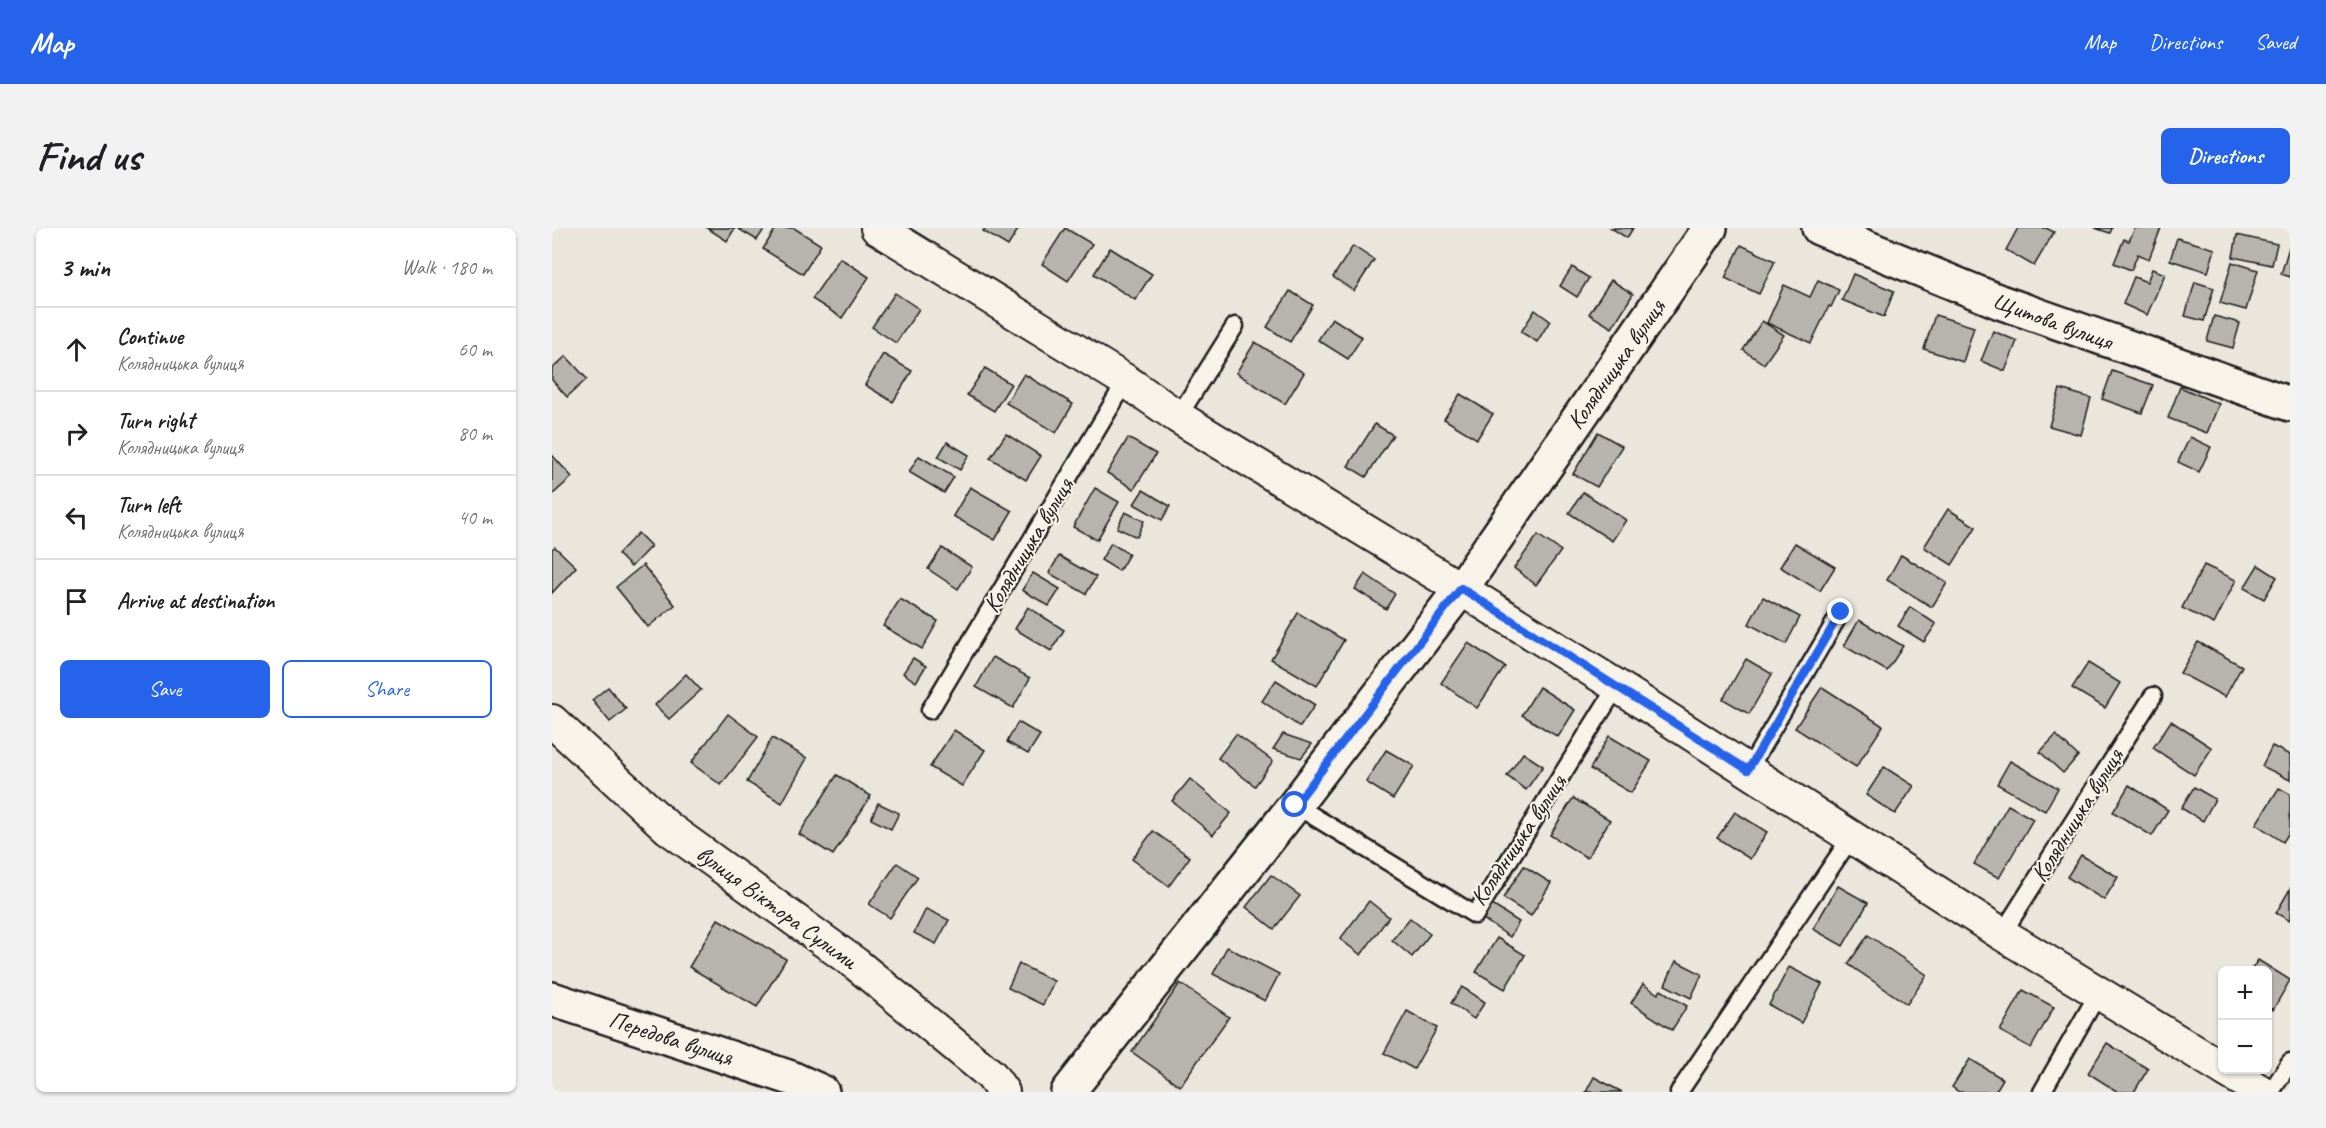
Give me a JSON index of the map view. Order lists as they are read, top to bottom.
{
  "streets": {
    "street": [
      "Щитова вулиця",
      "Колядницька вулиця",
      "вулиця Віктора Сулими",
      "Передова вулиця"
    ]
  },
  "page": {
    "header": "Map",
    "nav": ["Map", "Directions", "Saved"],
    "buttons": [
      "Directions",
      ["Save", "Share"]
    ],
    "title": "Find us",
    "heading": ["3 min", "Walk · 180 m"],
    "list": [
      ["Continue", "Колядницька вулиця", "60 m"],
      ["Turn right", "Колядницька вулиця", "80 m"],
      ["Turn left", "Колядницька вулиця", "40 m"],
      "Arrive at destination"
    ],
    "map_buttons": ["+", "−"]
  }
}
